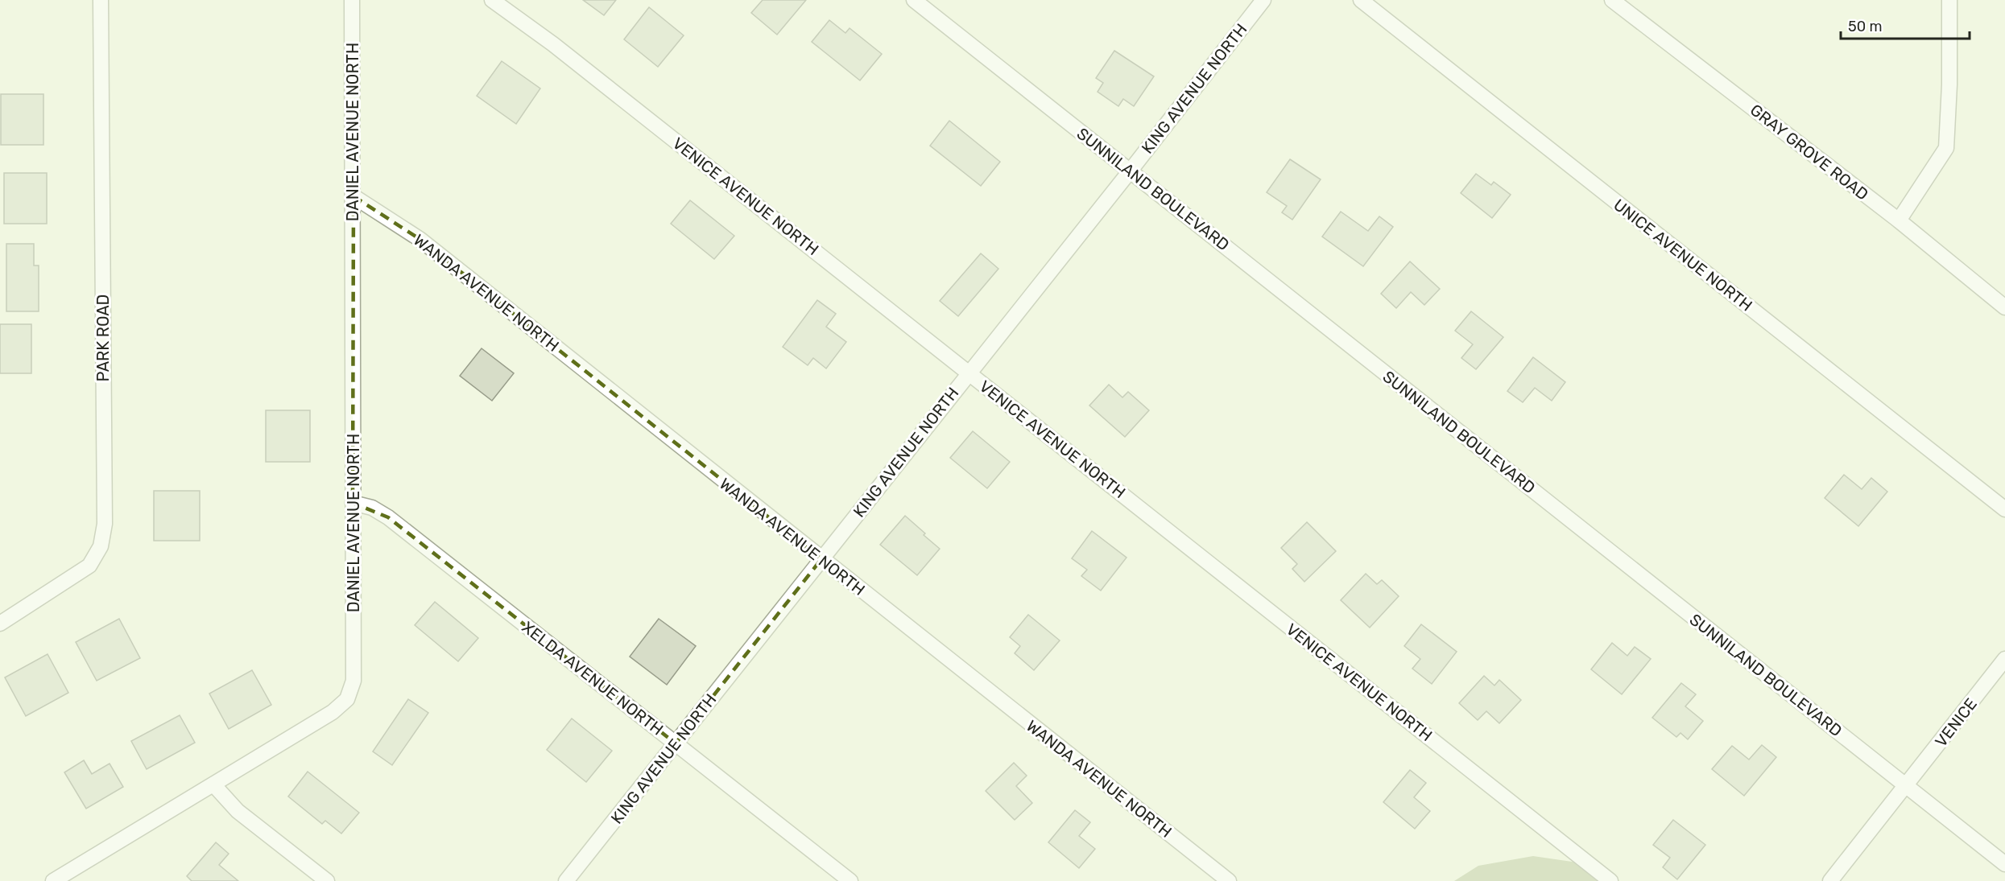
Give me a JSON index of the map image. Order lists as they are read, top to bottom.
{
  "streets": {
    "street": [
      "KING AVENUE NORTH",
      "DANIEL AVENUE NORTH",
      "GRAY GROVE ROAD",
      "SUNNILAND BOULEVARD",
      "VENICE AVENUE NORTH",
      "UNICE AVENUE NORTH",
      "WANDA AVENUE NORTH",
      "PARK ROAD",
      "XELDA AVENUE NORTH",
      "VENICE"
    ]
  },
  "crossings": [
    ["KING AVENUE NORTH", "SUNNILAND BOULEVARD"],
    ["KING AVENUE NORTH", "VENICE AVENUE NORTH"],
    ["KING AVENUE NORTH", "WANDA AVENUE NORTH"],
    ["KING AVENUE NORTH", "XELDA AVENUE NORTH"],
    ["DANIEL AVENUE NORTH", "WANDA AVENUE NORTH"],
    ["DANIEL AVENUE NORTH", "XELDA AVENUE NORTH"],
    ["SUNNILAND BOULEVARD", "VENICE"]
  ],
  "scale_bar": "50 m"
}
